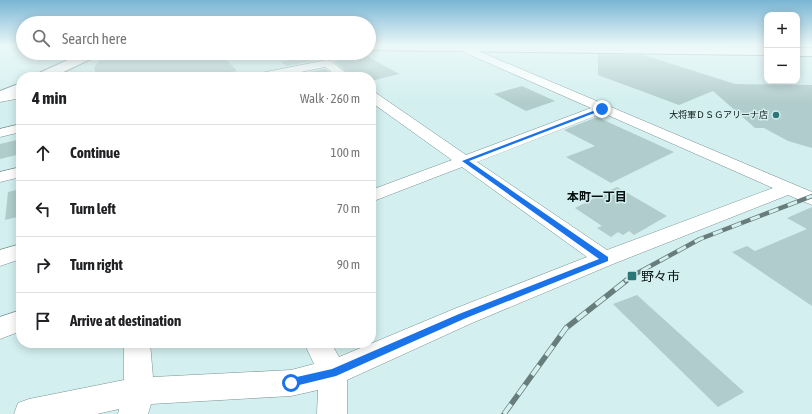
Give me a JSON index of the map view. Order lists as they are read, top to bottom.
{
  "districts": ["本町一丁目"],
  "places": {
    "other": ["大将軍ＤＳＧアリーナ店"],
    "transit": ["野々市"]
  },
  "page": {
    "map_buttons": ["+", "−"],
    "search": "Search here",
    "heading": ["4 min", "Walk · 260 m"],
    "list": [
      ["Continue", "100 m"],
      ["Turn left", "70 m"],
      ["Turn right", "90 m"],
      "Arrive at destination"
    ]
  }
}
